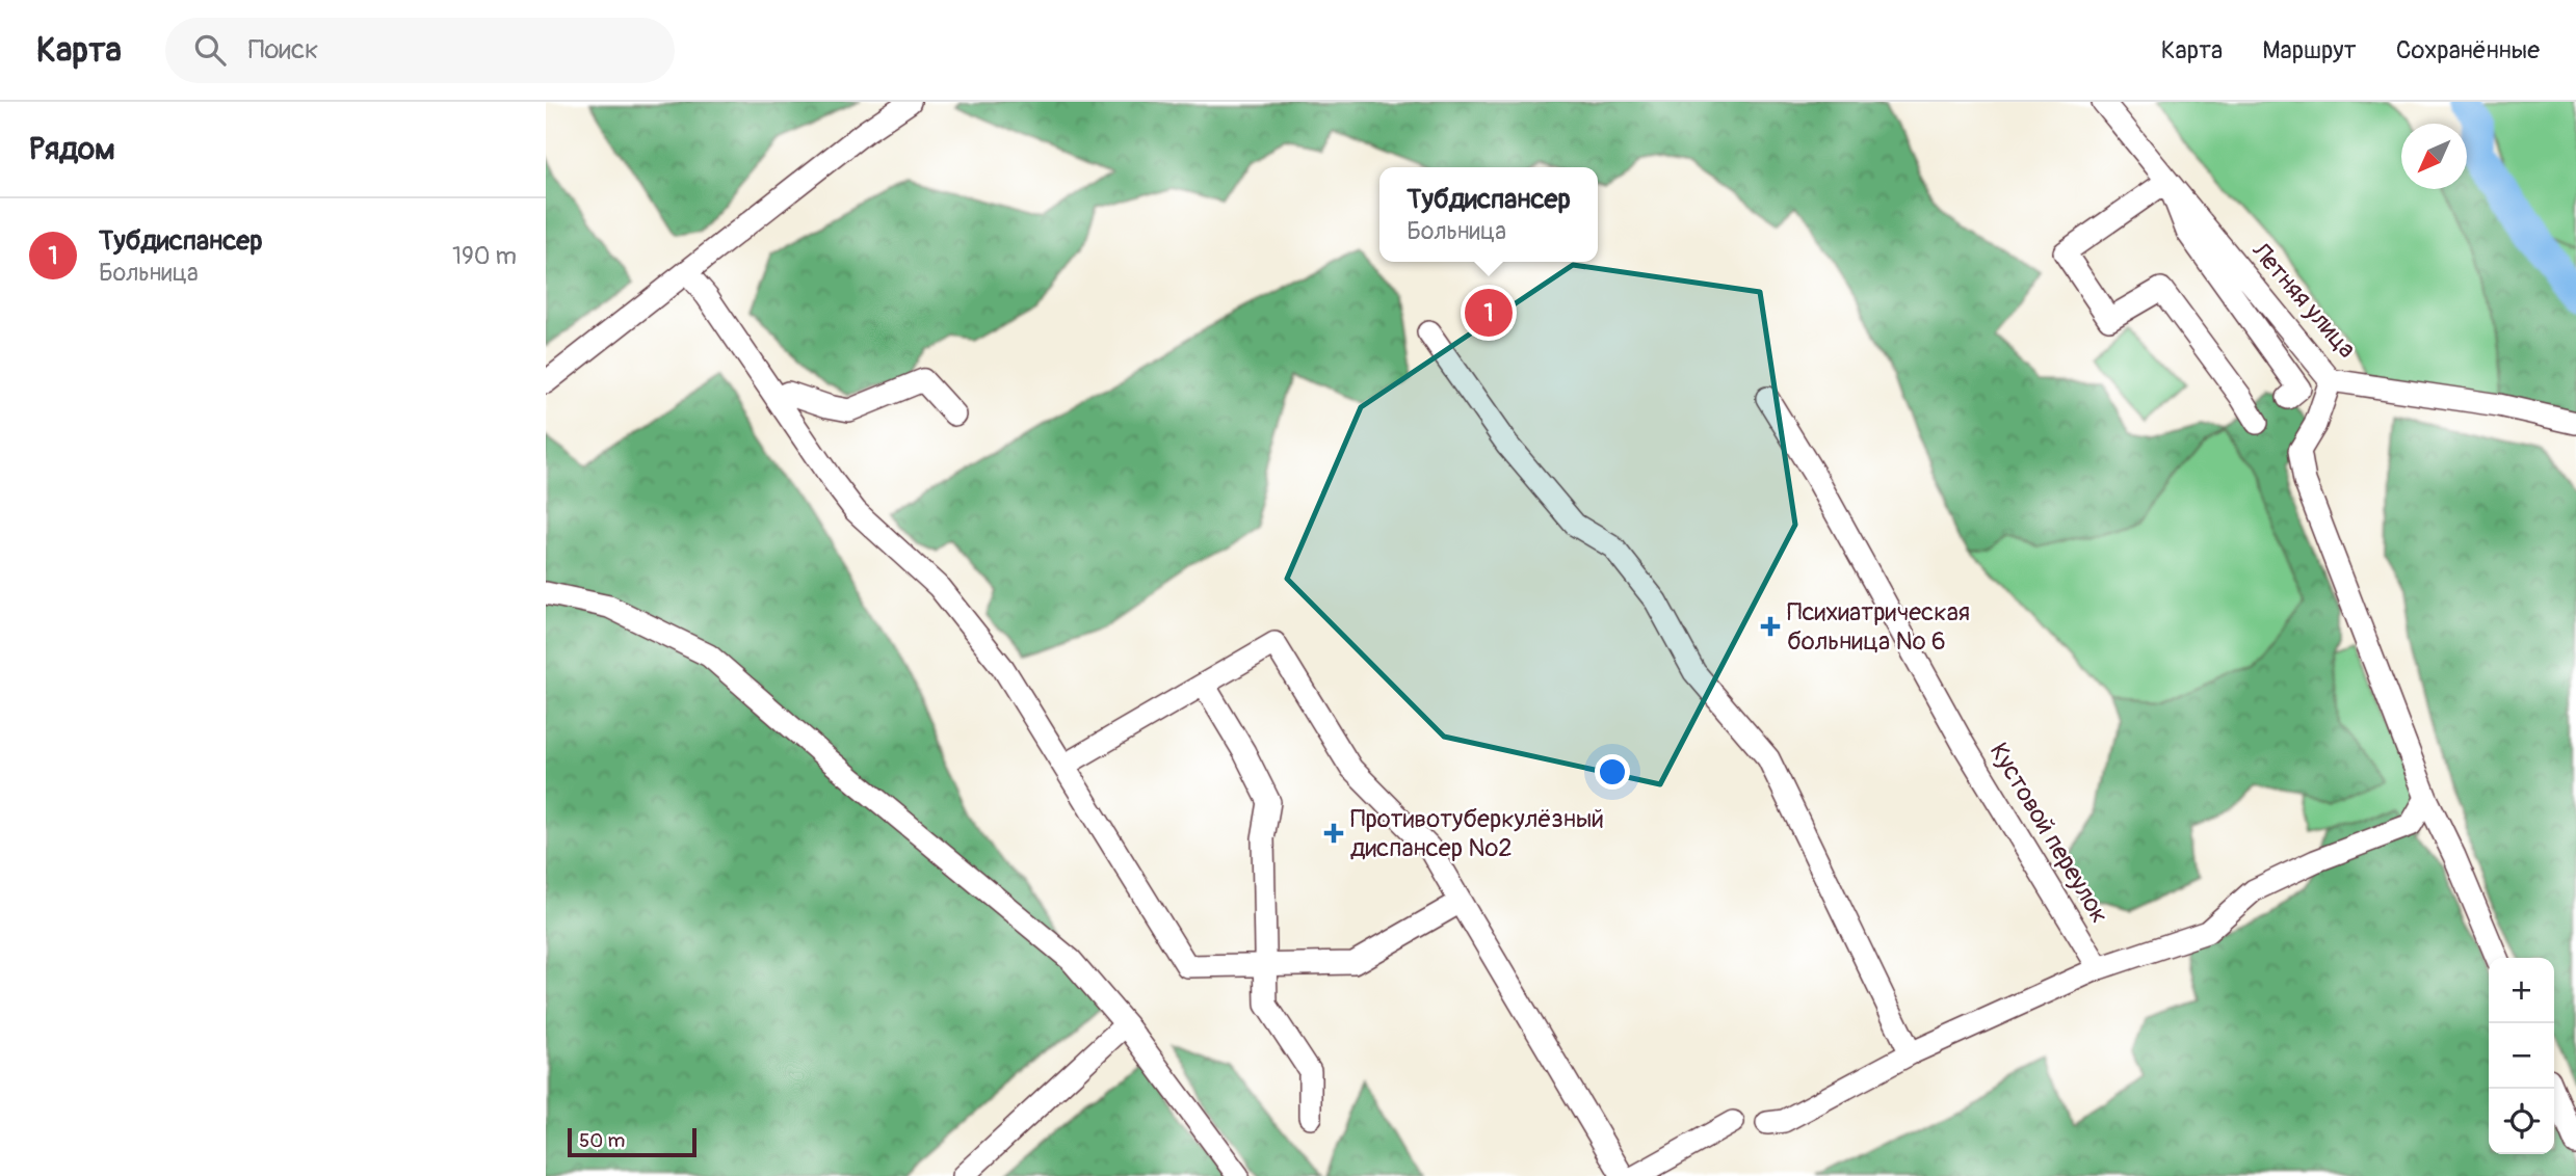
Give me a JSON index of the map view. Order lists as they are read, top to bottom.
{
  "streets": {
    "street": ["Летняя улица", "Кустовой переулок"]
  },
  "places": {
    "health": ["Психиатрическая больница № 6", "Противотуберкулёзный диспансер №2"]
  },
  "scale_bar": "50 m",
  "north": "bottom left",
  "page": {
    "header": "Карта",
    "search": "Поиск",
    "nav": ["Карта", "Маршрут", "Сохранённые"],
    "heading": "Рядом",
    "popup": ["Тубдиспансер", "Больница"],
    "list": [
      {
        "mark": "1",
        "name": "Тубдиспансер",
        "note": "Больница",
        "value": "190 m"
      }
    ],
    "pins": "1",
    "map_buttons": ["+", "−"],
    "scale": "50 m"
  }
}
